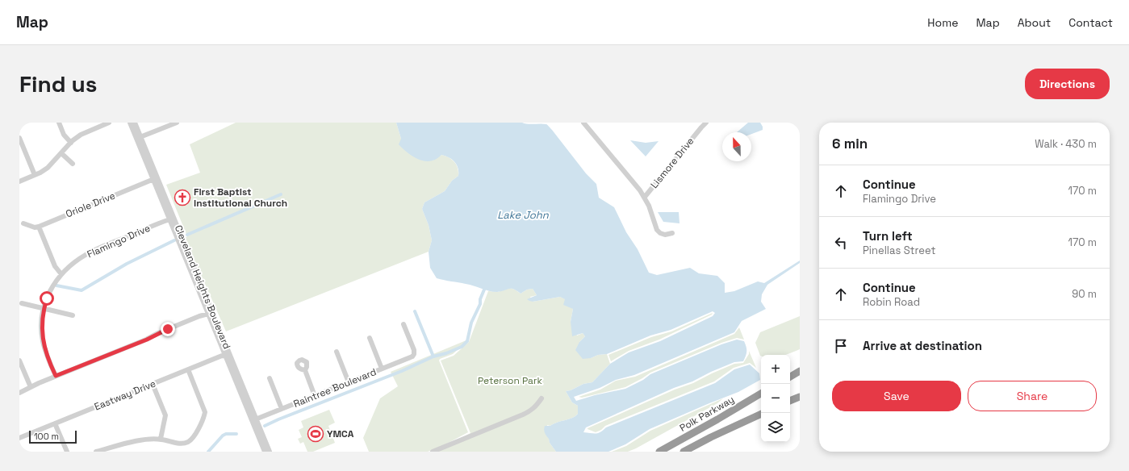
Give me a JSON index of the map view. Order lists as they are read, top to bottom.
{
  "streets": {
    "highway": ["Polk Parkway"],
    "street": [
      "Lismore Drive",
      "Oriole Drive",
      "Flamingo Drive",
      "Cleveland Heights Boulevard",
      "Raintree Boulevard",
      "Eastway Drive"
    ]
  },
  "crossings": [
    ["Oriole Drive", "Cleveland Heights Boulevard"],
    ["Flamingo Drive", "Cleveland Heights Boulevard"],
    ["Cleveland Heights Boulevard", "Raintree Boulevard"],
    ["Cleveland Heights Boulevard", "Eastway Drive"]
  ],
  "water": ["Lake John"],
  "parks": ["Peterson Park"],
  "places": {
    "church": ["First Baptist Institutional Church"],
    "sports": ["YMCA"]
  },
  "scale_bar": "100 m",
  "north": "top",
  "page": {
    "header": "Map",
    "nav": [
      "Home",
      "Map",
      "About",
      "Contact"
    ],
    "buttons": [
      "Directions",
      ["Save", "Share"]
    ],
    "title": "Find us",
    "heading": ["6 min", "Walk · 430 m"],
    "list": [
      ["Continue", "Flamingo Drive", "170 m"],
      ["Turn left", "Pinellas Street", "170 m"],
      ["Continue", "Robin Road", "90 m"],
      "Arrive at destination"
    ],
    "map_buttons": ["+", "−"],
    "scale": "100 m"
  }
}
